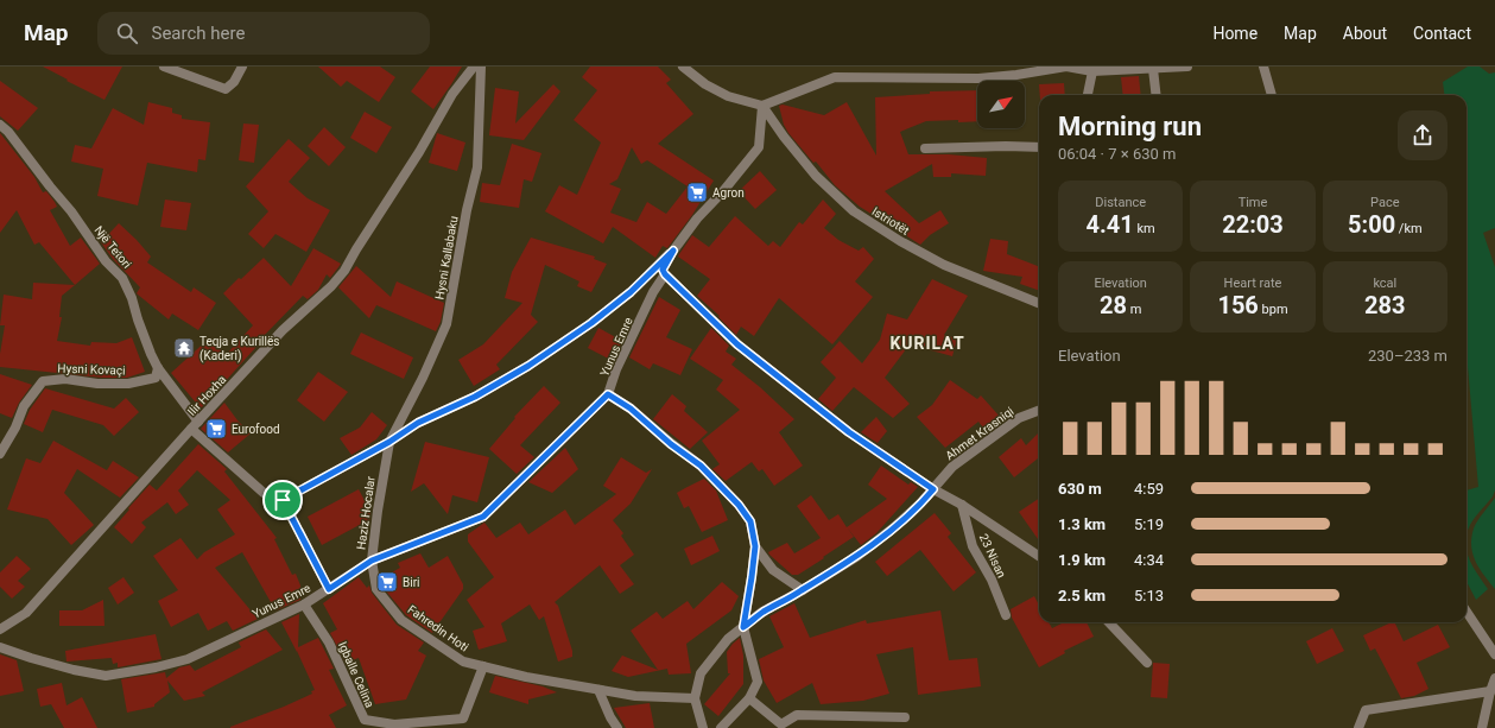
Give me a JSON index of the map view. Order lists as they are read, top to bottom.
{
  "streets": {
    "street": [
      "Istriotët",
      "Një Tetori",
      "Hysni Kallabaku",
      "Yunus Emre",
      "Hysni Kovaçi",
      "Ilir Hoxha",
      "Ahmet Krasniqi",
      "Haziz Hocalar",
      "23 Nisan",
      "Fahredin Hoti",
      "Igballe Celina"
    ]
  },
  "crossings": [
    ["Istriotët", "Yunus Emre"],
    ["Një Tetori", "Hysni Kovaçi"],
    ["Një Tetori", "Ilir Hoxha"],
    ["Një Tetori", "Haziz Hocalar"],
    ["Hysni Kallabaku", "Haziz Hocalar"],
    ["Yunus Emre", "Haziz Hocalar"],
    ["Yunus Emre", "23 Nisan"],
    ["Yunus Emre", "Fahredin Hoti"],
    ["Yunus Emre", "Igballe Celina"],
    ["Ahmet Krasniqi", "23 Nisan"],
    ["Ahmet Krasniqi", "Fahredin Hoti"],
    ["Haziz Hocalar", "Fahredin Hoti"],
    ["Fahredin Hoti", "Igballe Celina"]
  ],
  "districts": ["KURILAT"],
  "places": {
    "supermarket": ["Agron", "Eurofood", "Biri"],
    "temple": ["Teqja e Kurillës (Kaderi)"]
  },
  "north": "top right",
  "page": {
    "header": "Map",
    "search": "Search here",
    "nav": [
      "Home",
      "Map",
      "About",
      "Contact"
    ],
    "heading": ["Morning run", "06:04 · 7 × 630 m"],
    "stats": [
      ["Distance", "4.41 km"],
      ["Time", "22:03"],
      ["Pace", "5:00 /km"],
      ["Elevation", "28 m"],
      ["Heart rate", "156 bpm"],
      ["kcal", "283"]
    ],
    "chart": ["Elevation", "230–233 m"],
    "list": [
      {
        "name": "630 m",
        "note": "4:59"
      },
      {
        "name": "1.3 km",
        "note": "5:19"
      },
      {
        "name": "1.9 km",
        "note": "4:34"
      },
      {
        "name": "2.5 km",
        "note": "5:13"
      }
    ]
  }
}
